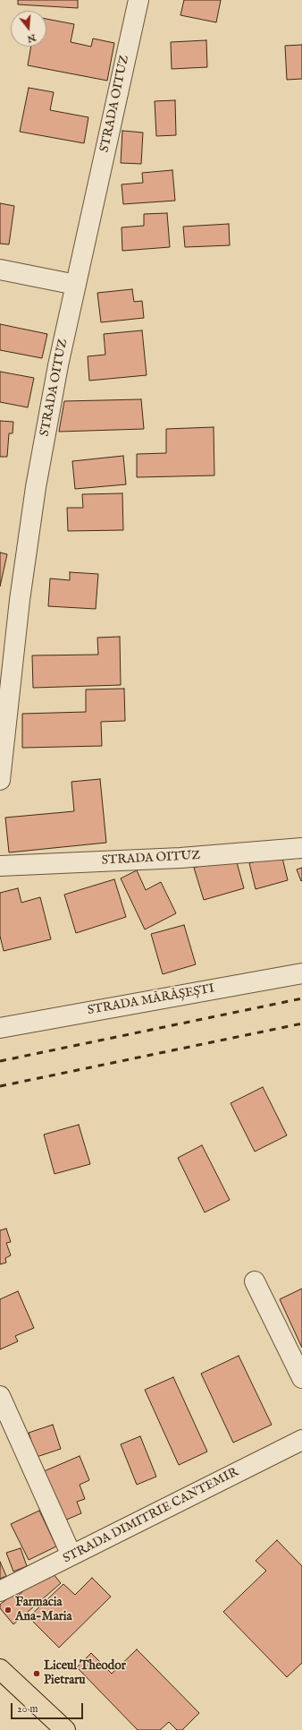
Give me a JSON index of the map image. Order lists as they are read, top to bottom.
{
  "streets": {
    "street": ["STRADA OITUZ", "STRADA MĂRĂȘEȘTI", "STRADA DIMITRIE CANTEMIR"]
  },
  "places": ["Farmacia Ana-Maria", "Liceul Theodor Pietraru"],
  "scale_bar": "20 m",
  "north": "bottom"
}
